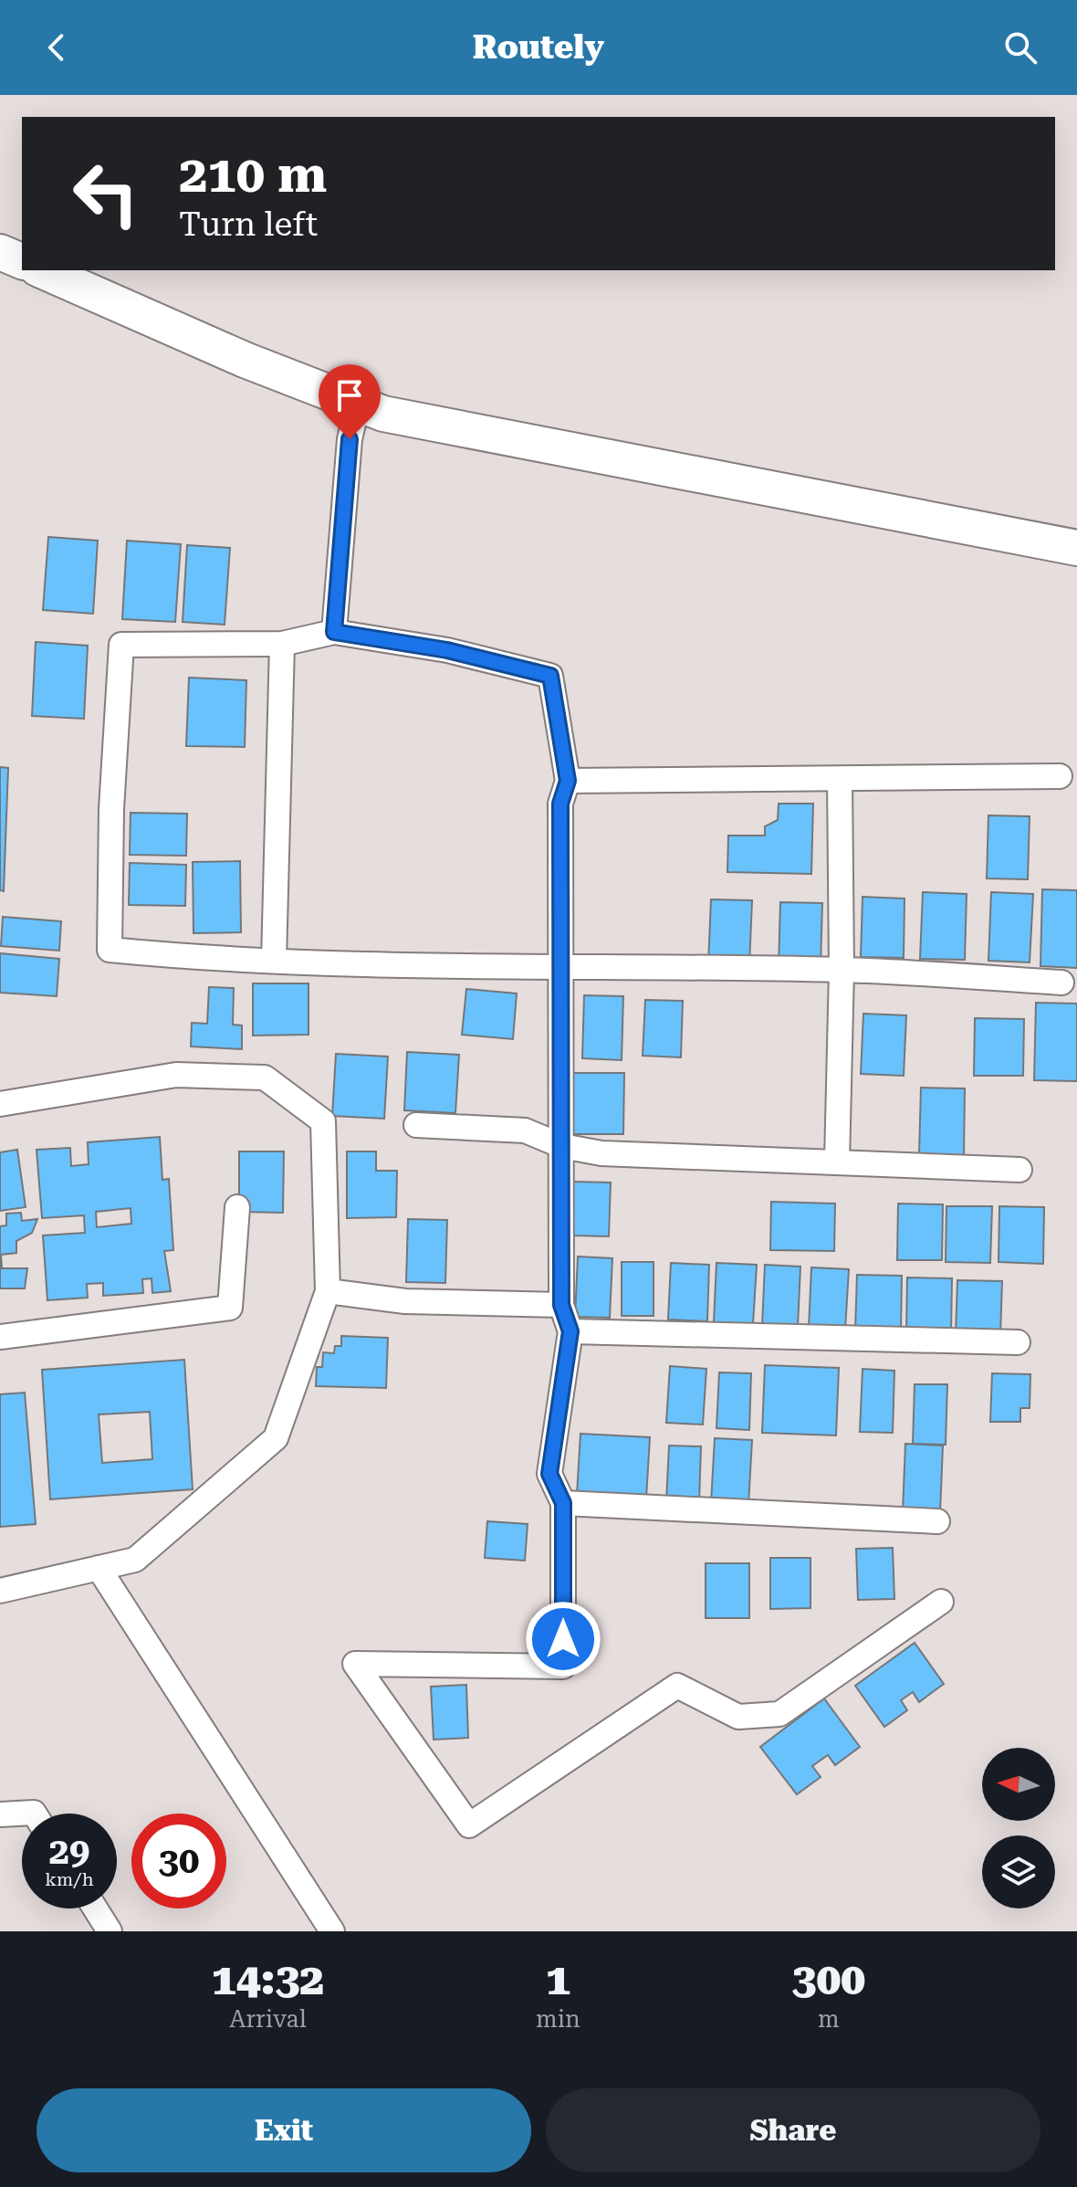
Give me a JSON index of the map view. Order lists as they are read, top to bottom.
{
  "north": "left",
  "page": {
    "header": "Routely",
    "turn": ["210 m", "Turn left"],
    "speed": "29 km/h",
    "limit": "30",
    "eta": [
      "14:32",
      "Arrival",
      "1",
      "min",
      "300",
      "m"
    ],
    "buttons": ["Exit", "Share"]
  }
}
